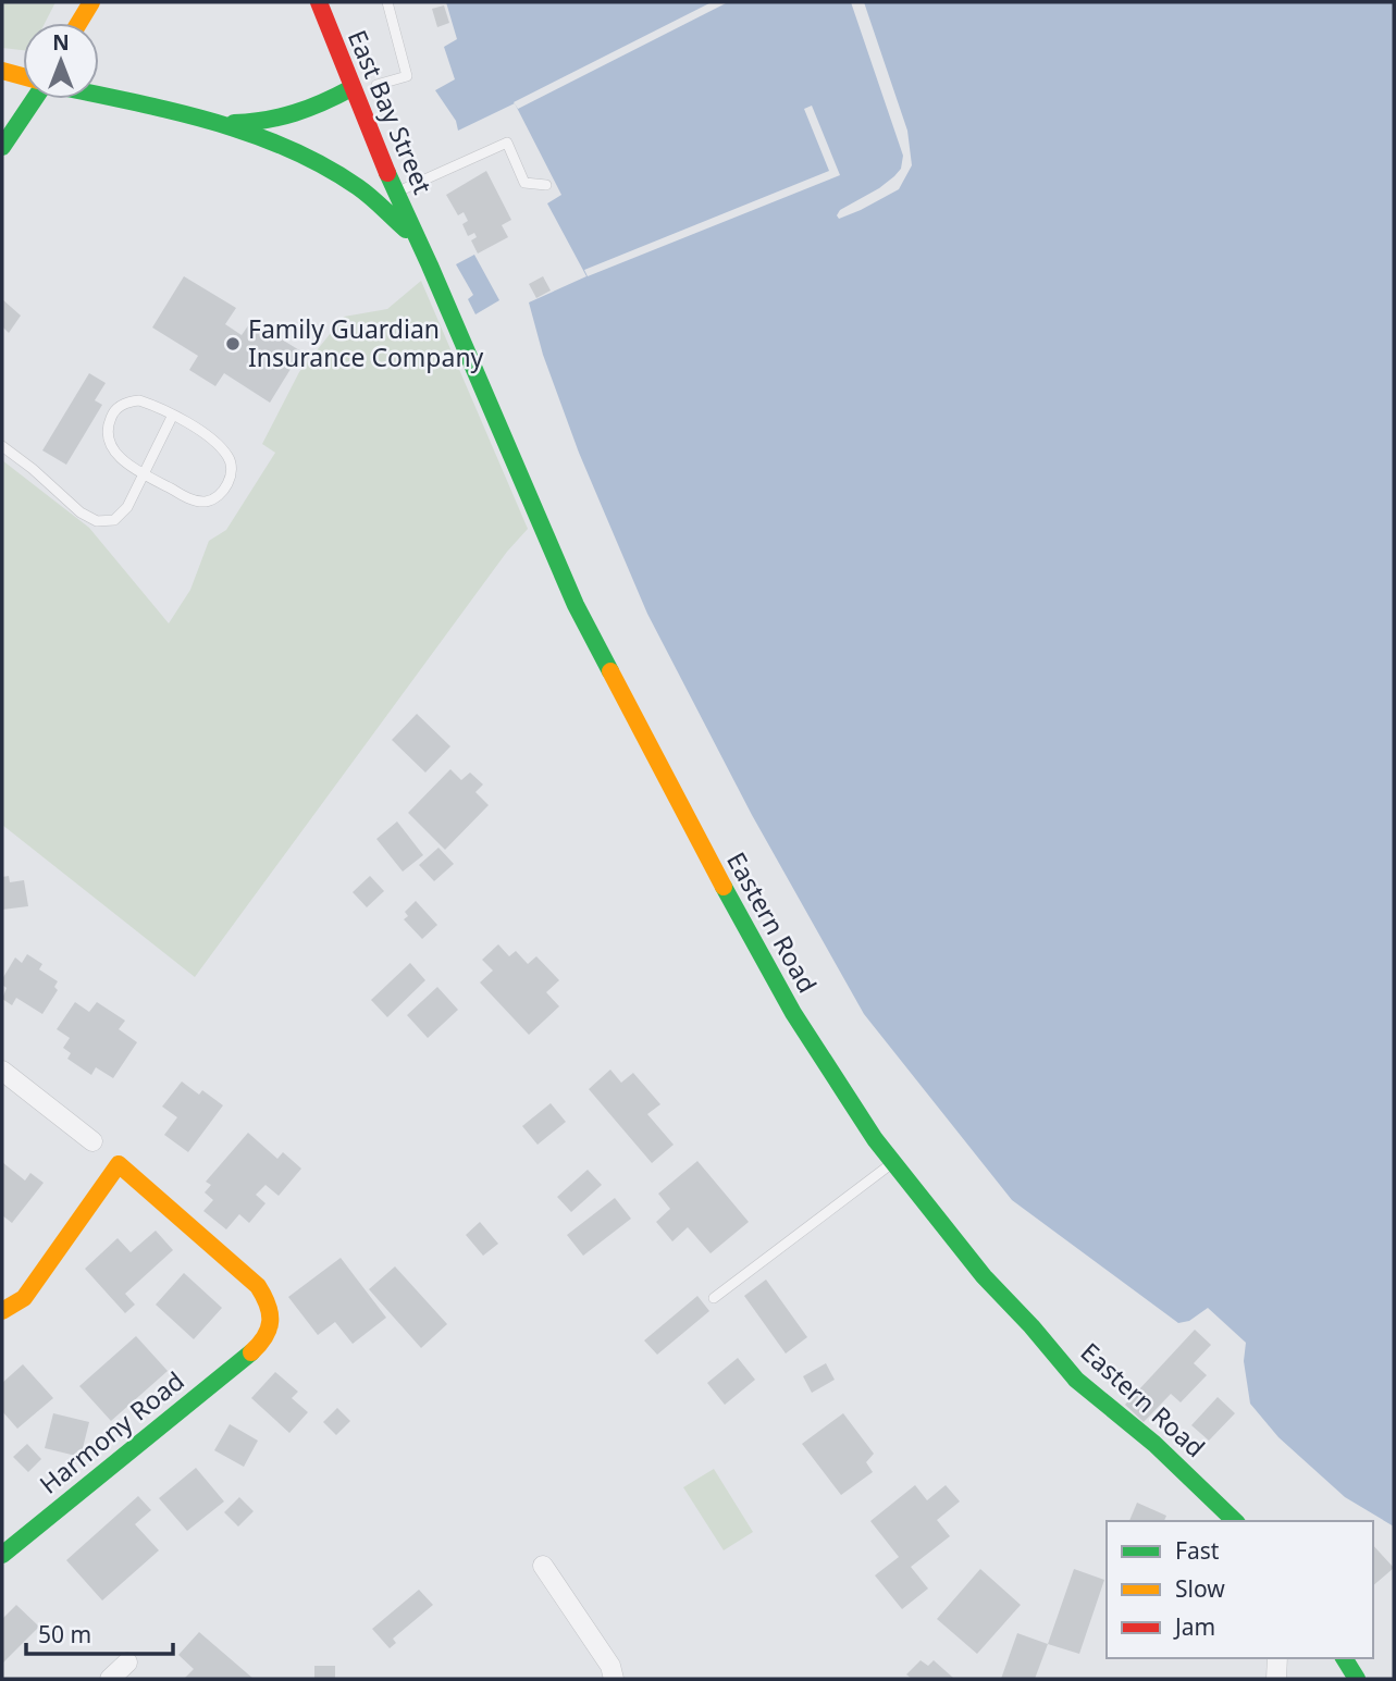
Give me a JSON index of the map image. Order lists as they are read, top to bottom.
{
  "streets": {
    "main road": ["East Bay Street", "Eastern Road", "Harmony Road"]
  },
  "crossings": [
    ["East Bay Street", "Eastern Road"]
  ],
  "places": ["Family Guardian Insurance Company"],
  "legend": ["Fast", "Slow", "Jam"],
  "scale_bar": "50 m",
  "north": "top"
}
